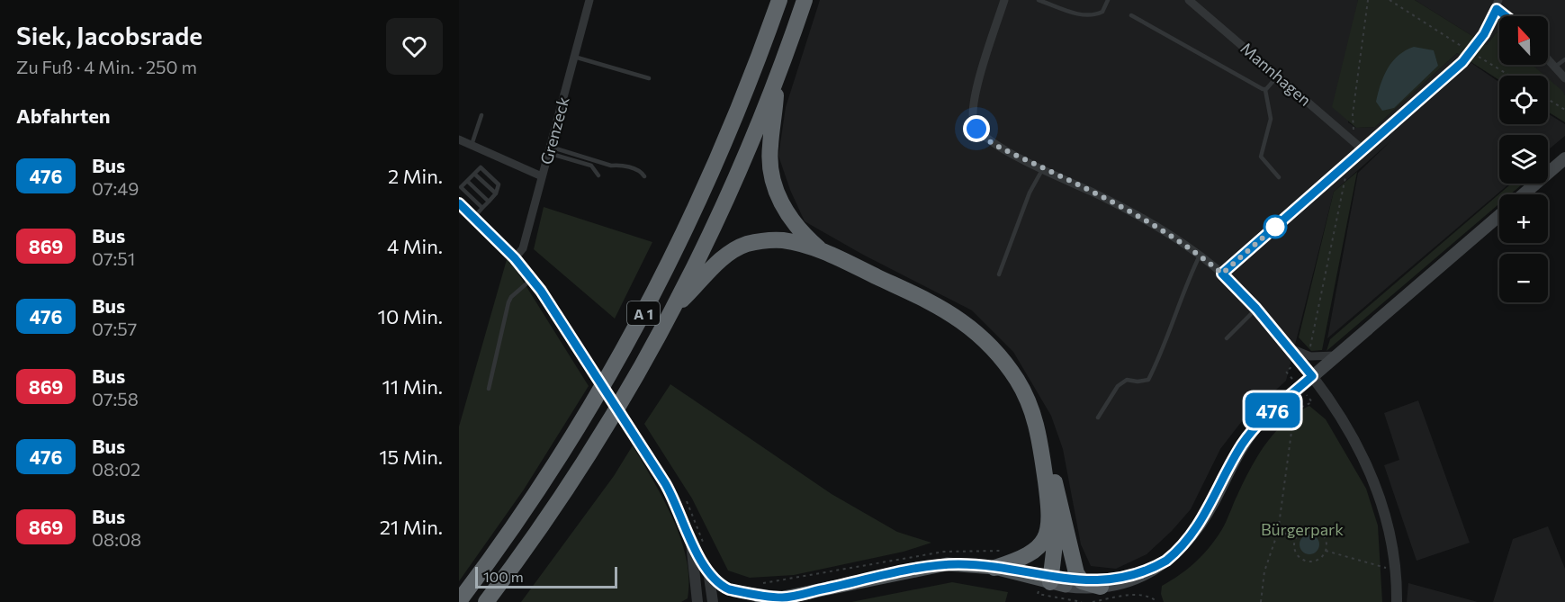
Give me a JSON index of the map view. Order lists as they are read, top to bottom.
{
  "streets": {
    "highway": ["A 1"],
    "street": ["Mannhagen", "Grenzeck"]
  },
  "parks": ["Bürgerpark"],
  "lines": ["bus line 476"],
  "scale_bar": "100 m",
  "north": "top",
  "page": {
    "heading": [
      ["Siek, Jacobsrade", "Zu Fuß · 4 Min. · 250 m"],
      "Abfahrten"
    ],
    "on_map": "476",
    "map_buttons": ["+", "−"],
    "list": [
      {
        "mark": "476",
        "name": "Bus",
        "note": "07:49",
        "value": "2 Min."
      },
      {
        "mark": "869",
        "name": "Bus",
        "note": "07:51",
        "value": "4 Min."
      },
      {
        "mark": "476",
        "name": "Bus",
        "note": "07:57",
        "value": "10 Min."
      },
      {
        "mark": "869",
        "name": "Bus",
        "note": "07:58",
        "value": "11 Min."
      },
      {
        "mark": "476",
        "name": "Bus",
        "note": "08:02",
        "value": "15 Min."
      },
      {
        "mark": "869",
        "name": "Bus",
        "note": "08:08",
        "value": "21 Min."
      }
    ],
    "scale": "100 m"
  }
}
